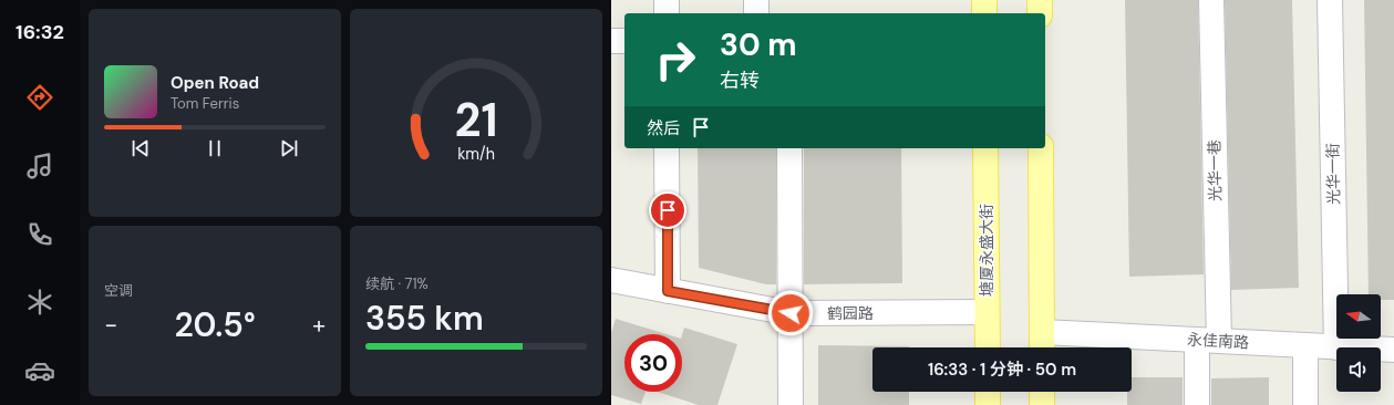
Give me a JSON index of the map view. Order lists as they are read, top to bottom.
{
  "streets": {
    "main road": ["塘厦永盛大街"],
    "street": [
      "光华一巷",
      "光华一街",
      "鹤园路",
      "永佳南路"
    ]
  },
  "crossings": [
    ["光华一巷", "永佳南路"],
    ["光华一街", "永佳南路"],
    ["塘厦永盛大街", "鹤园路"]
  ],
  "north": "left",
  "page": {
    "tabs": "16:32",
    "turn": ["30 m", "右转"],
    "song": ["Open Road", "Tom Ferris"],
    "then": "然后",
    "tile": [
      "空调",
      ["续航 · 71%", "355 km"]
    ],
    "heat": ["−", "20.5°", "+"],
    "limit": "30",
    "trip": "16:33 · 1 分钟 · 50 m",
    "gauge": ["21", "km/h"]
  }
}
